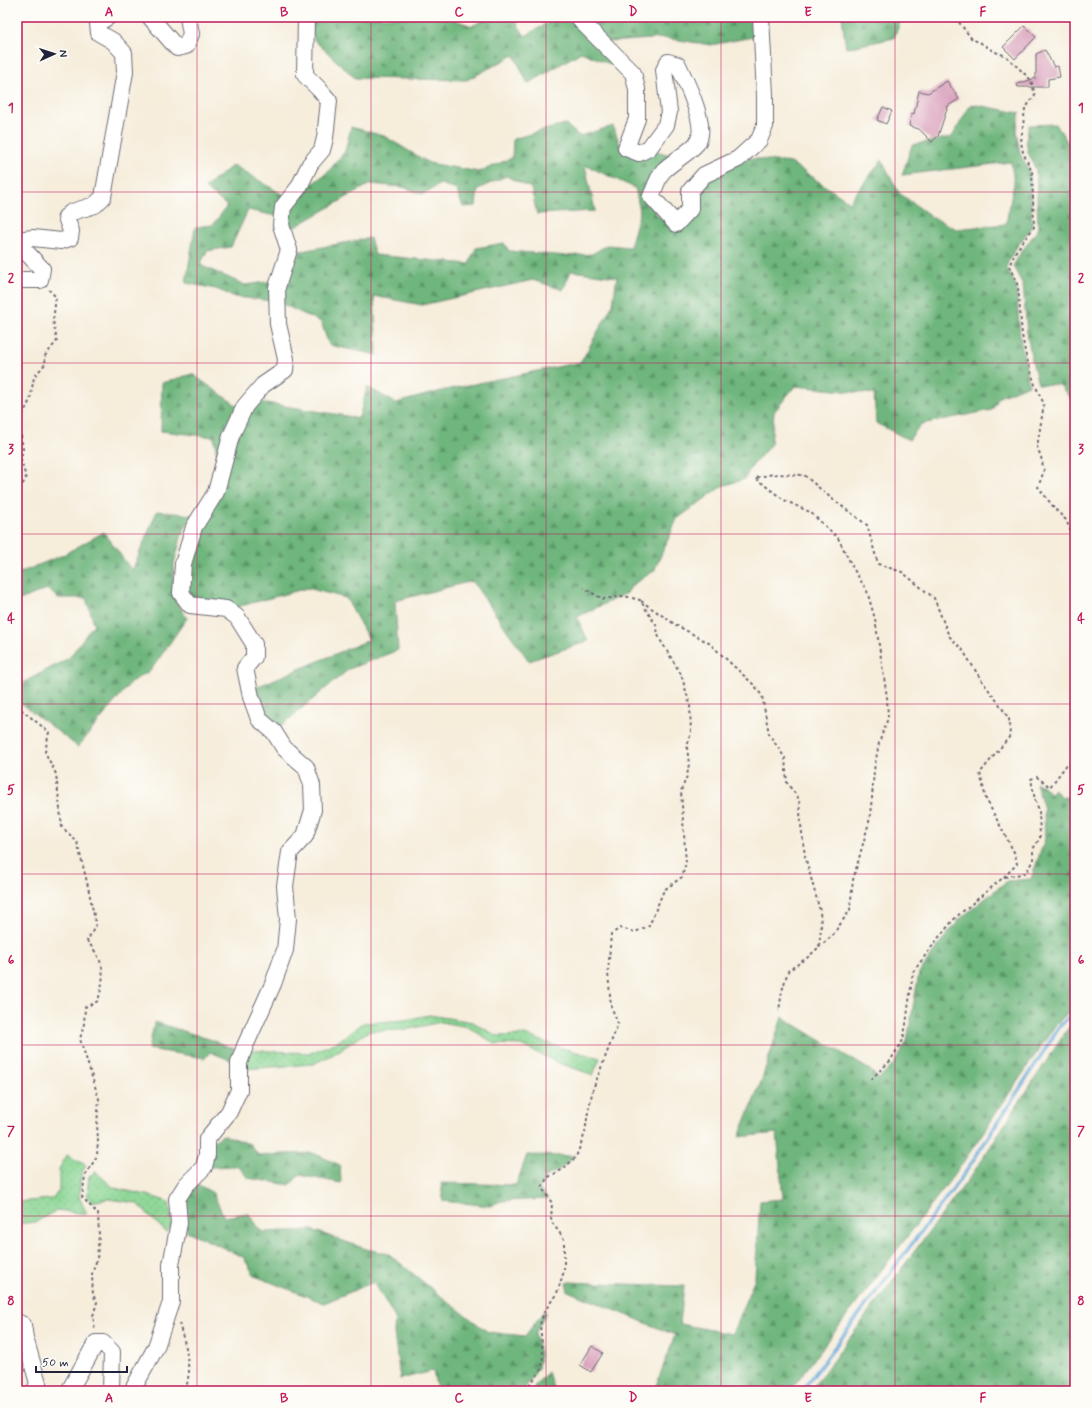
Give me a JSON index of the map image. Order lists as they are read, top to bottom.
{
  "scale_bar": "50 m",
  "north": "right",
  "grid": {
    "columns": [
      "A",
      "B",
      "C",
      "D",
      "E",
      "F"
    ],
    "rows": [
      "1",
      "2",
      "3",
      "4",
      "5",
      "6",
      "7",
      "8"
    ]
  }
}
